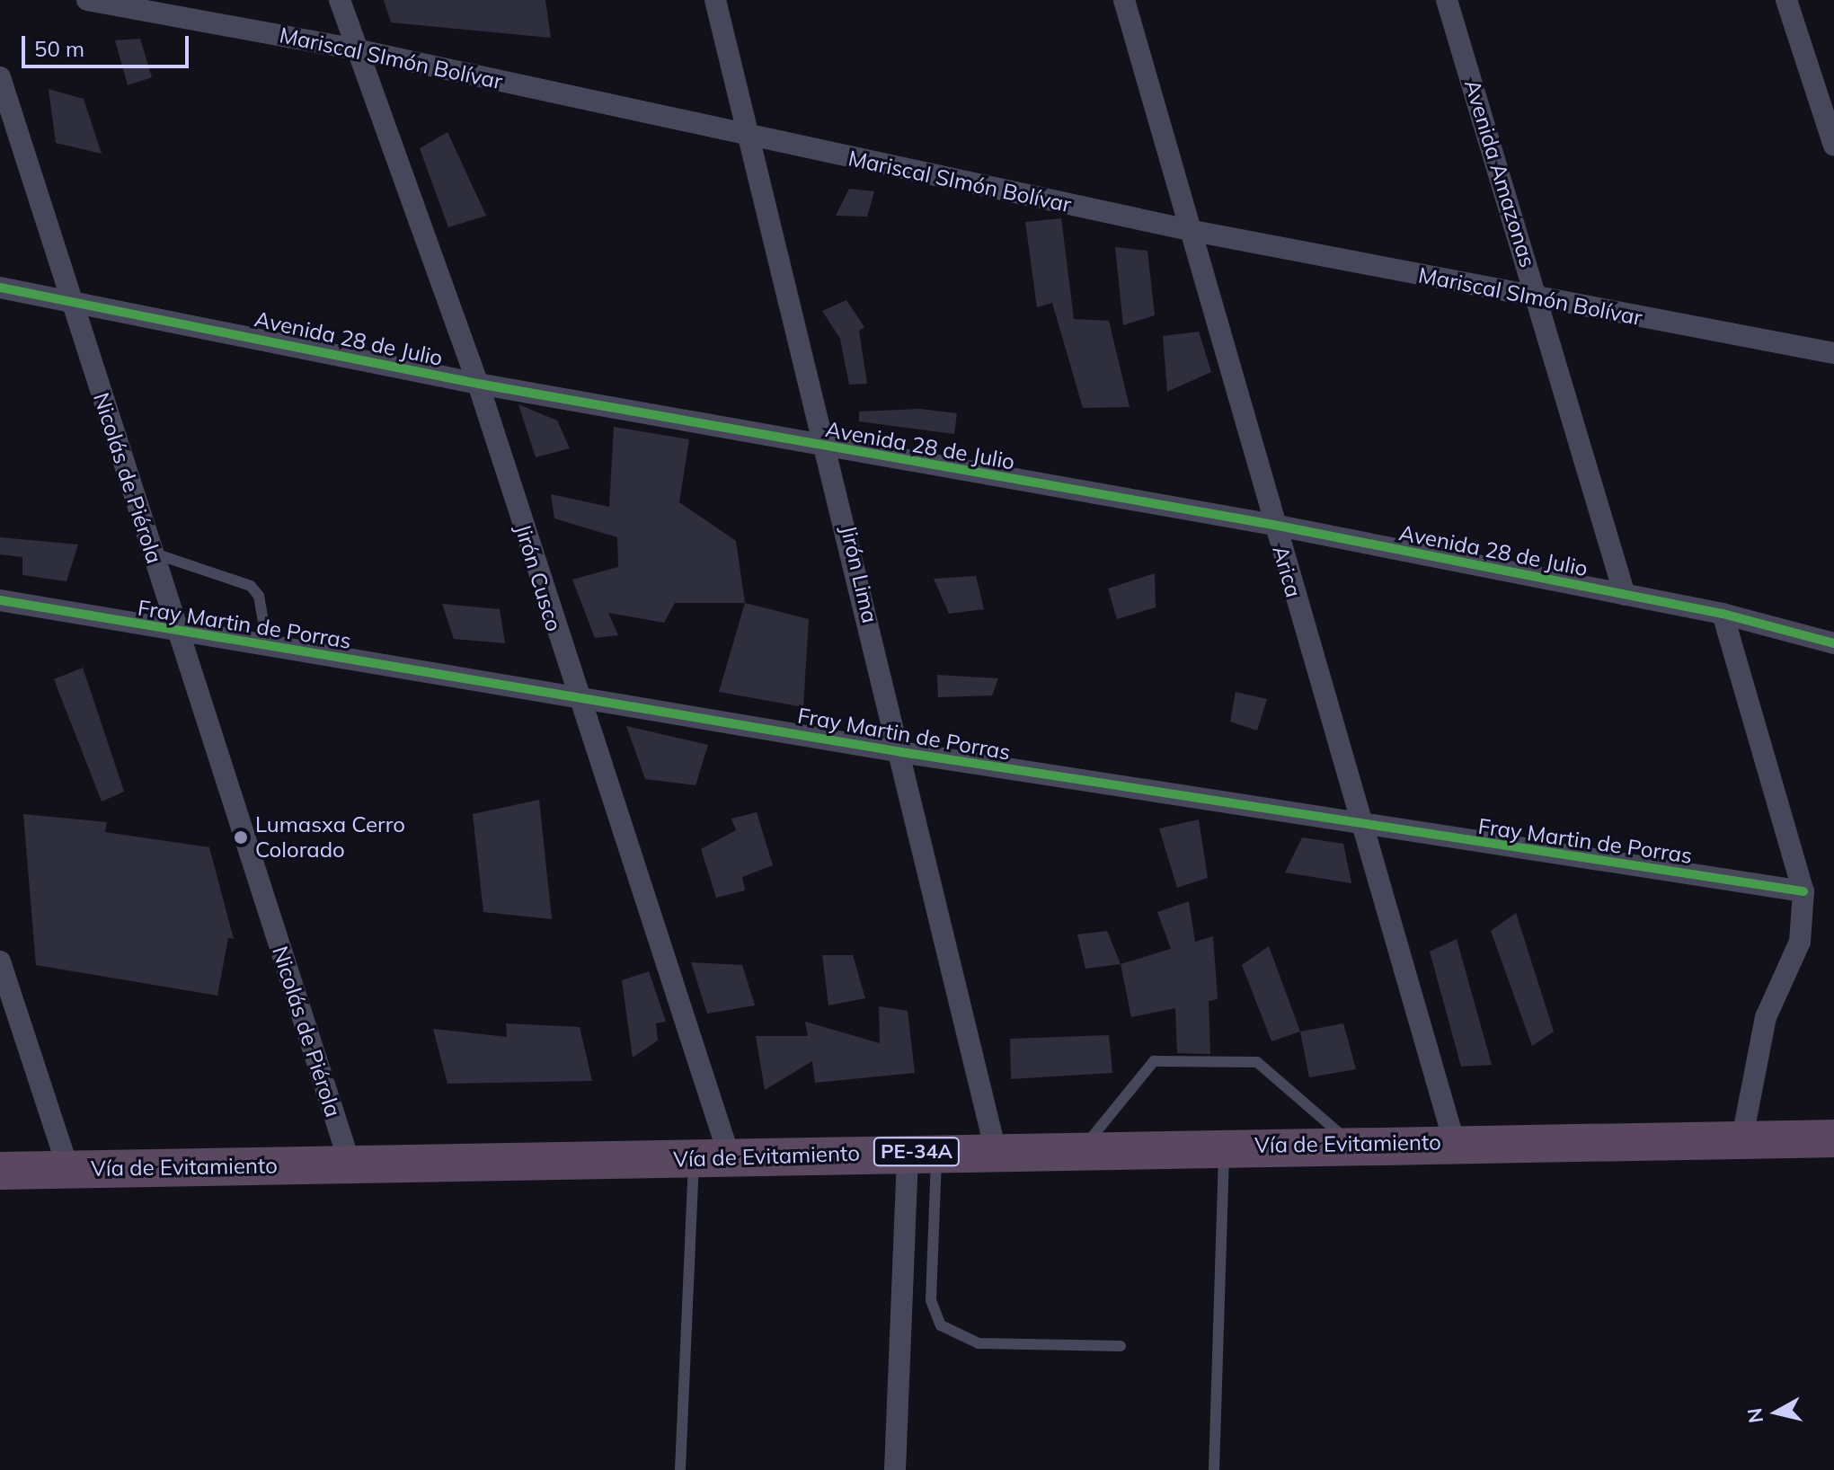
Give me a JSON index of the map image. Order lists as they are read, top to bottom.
{
  "streets": {
    "highway": ["Vía de Evitamiento", "PE-34A"],
    "street": [
      "Mariscal SImón Bolívar",
      "Avenida Amazonas",
      "Avenida 28 de Julio",
      "Nicolás de Piérola",
      "Arica",
      "Jirón Lima",
      "Jirón Cusco",
      "Fray Martin de Porras"
    ]
  },
  "crossings": [
    ["Mariscal SImón Bolívar", "Avenida Amazonas"],
    ["Mariscal SImón Bolívar", "Arica"],
    ["Mariscal SImón Bolívar", "Jirón Lima"],
    ["Mariscal SImón Bolívar", "Jirón Cusco"],
    ["Avenida Amazonas", "Avenida 28 de Julio"],
    ["Avenida 28 de Julio", "Nicolás de Piérola"],
    ["Avenida 28 de Julio", "Arica"],
    ["Avenida 28 de Julio", "Jirón Lima"],
    ["Avenida 28 de Julio", "Jirón Cusco"],
    ["Nicolás de Piérola", "Fray Martin de Porras"],
    ["Nicolás de Piérola", "Vía de Evitamiento"],
    ["Arica", "Fray Martin de Porras"],
    ["Arica", "Vía de Evitamiento"],
    ["Jirón Lima", "Fray Martin de Porras"],
    ["Jirón Lima", "Vía de Evitamiento"],
    ["Jirón Cusco", "Fray Martin de Porras"],
    ["Jirón Cusco", "Vía de Evitamiento"]
  ],
  "places": ["Lumasxa Cerro Colorado"],
  "scale_bar": "50 m",
  "north": "left"
}
